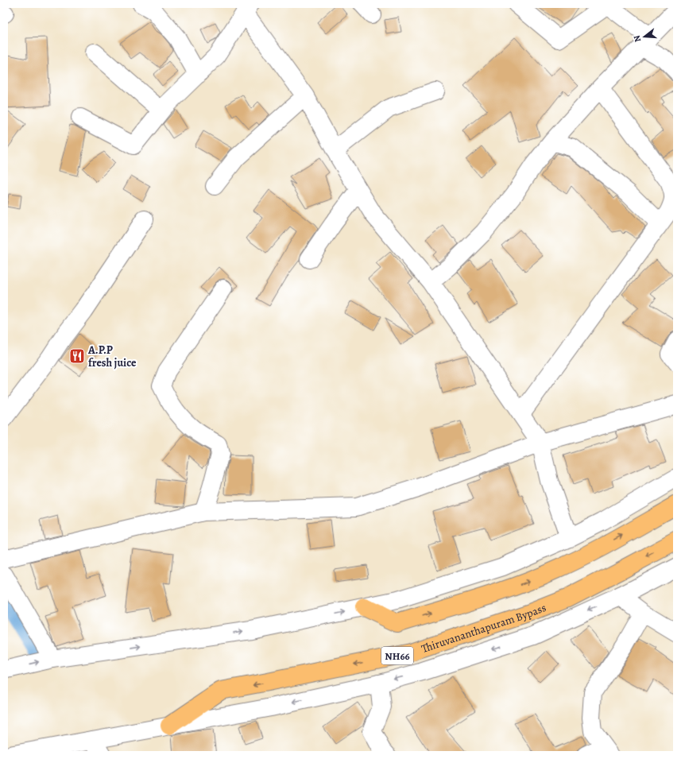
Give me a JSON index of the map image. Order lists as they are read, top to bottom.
{
  "streets": {
    "highway": ["Thiruvananthapuram Bypass", "NH66"]
  },
  "places": {
    "restaurant": ["A.P.P fresh juice"]
  },
  "north": "left"
}
